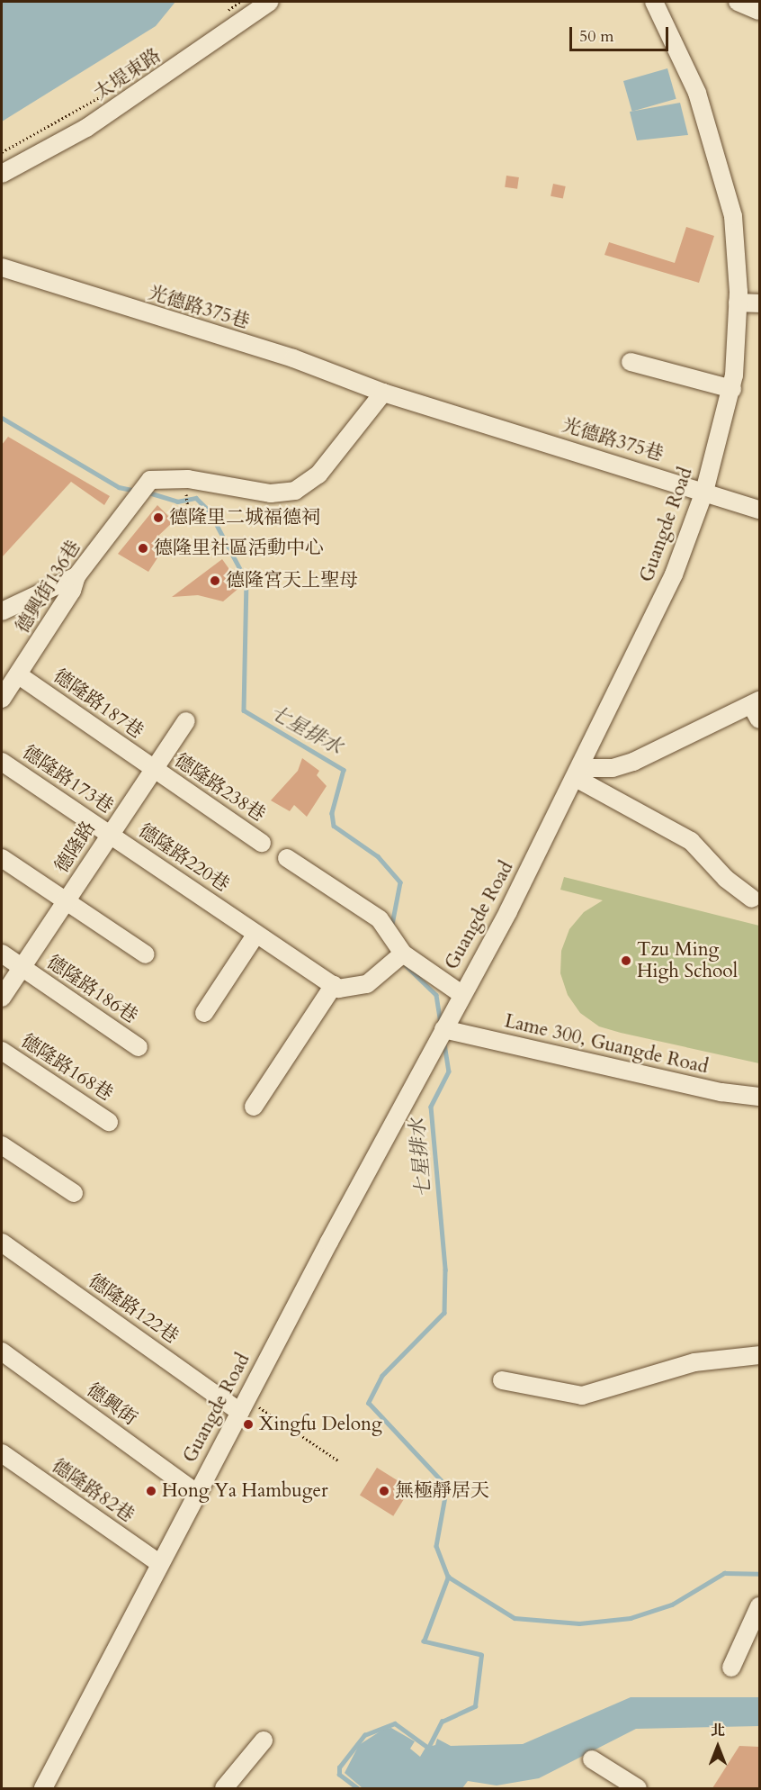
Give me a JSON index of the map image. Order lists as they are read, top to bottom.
{
  "streets": {
    "street": [
      "太堤東路",
      "光德路375巷",
      "Guangde Road",
      "德興街136巷",
      "德隆路187巷",
      "德隆路173巷",
      "德隆路238巷",
      "德隆路",
      "德隆路220巷",
      "德隆路186巷",
      "Lame 300, Guangde Road",
      "德隆路168巷",
      "德隆路122巷",
      "德興街",
      "德隆路82巷"
    ]
  },
  "crossings": [
    ["光德路375巷", "Guangde Road"],
    ["光德路375巷", "德興街136巷"],
    ["Guangde Road", "Lame 300, Guangde Road"],
    ["Guangde Road", "德隆路122巷"],
    ["Guangde Road", "德興街"],
    ["Guangde Road", "德隆路82巷"],
    ["德興街136巷", "德隆路187巷"],
    ["德隆路187巷", "德隆路238巷"],
    ["德隆路187巷", "德隆路"],
    ["德隆路173巷", "德隆路"],
    ["德隆路173巷", "德隆路220巷"],
    ["德隆路238巷", "德隆路"],
    ["德隆路", "德隆路220巷"],
    ["德隆路", "德隆路186巷"]
  ],
  "water": ["七星排水"],
  "places": [
    "德隆里二城福德祠",
    "德隆里社區活動中心",
    "德隆宮天上聖母",
    "Tzu Ming High School",
    "Xingfu Delong",
    "Hong Ya Hambuger",
    "無極靜居天"
  ],
  "scale_bar": "50 m",
  "north": "top"
}
